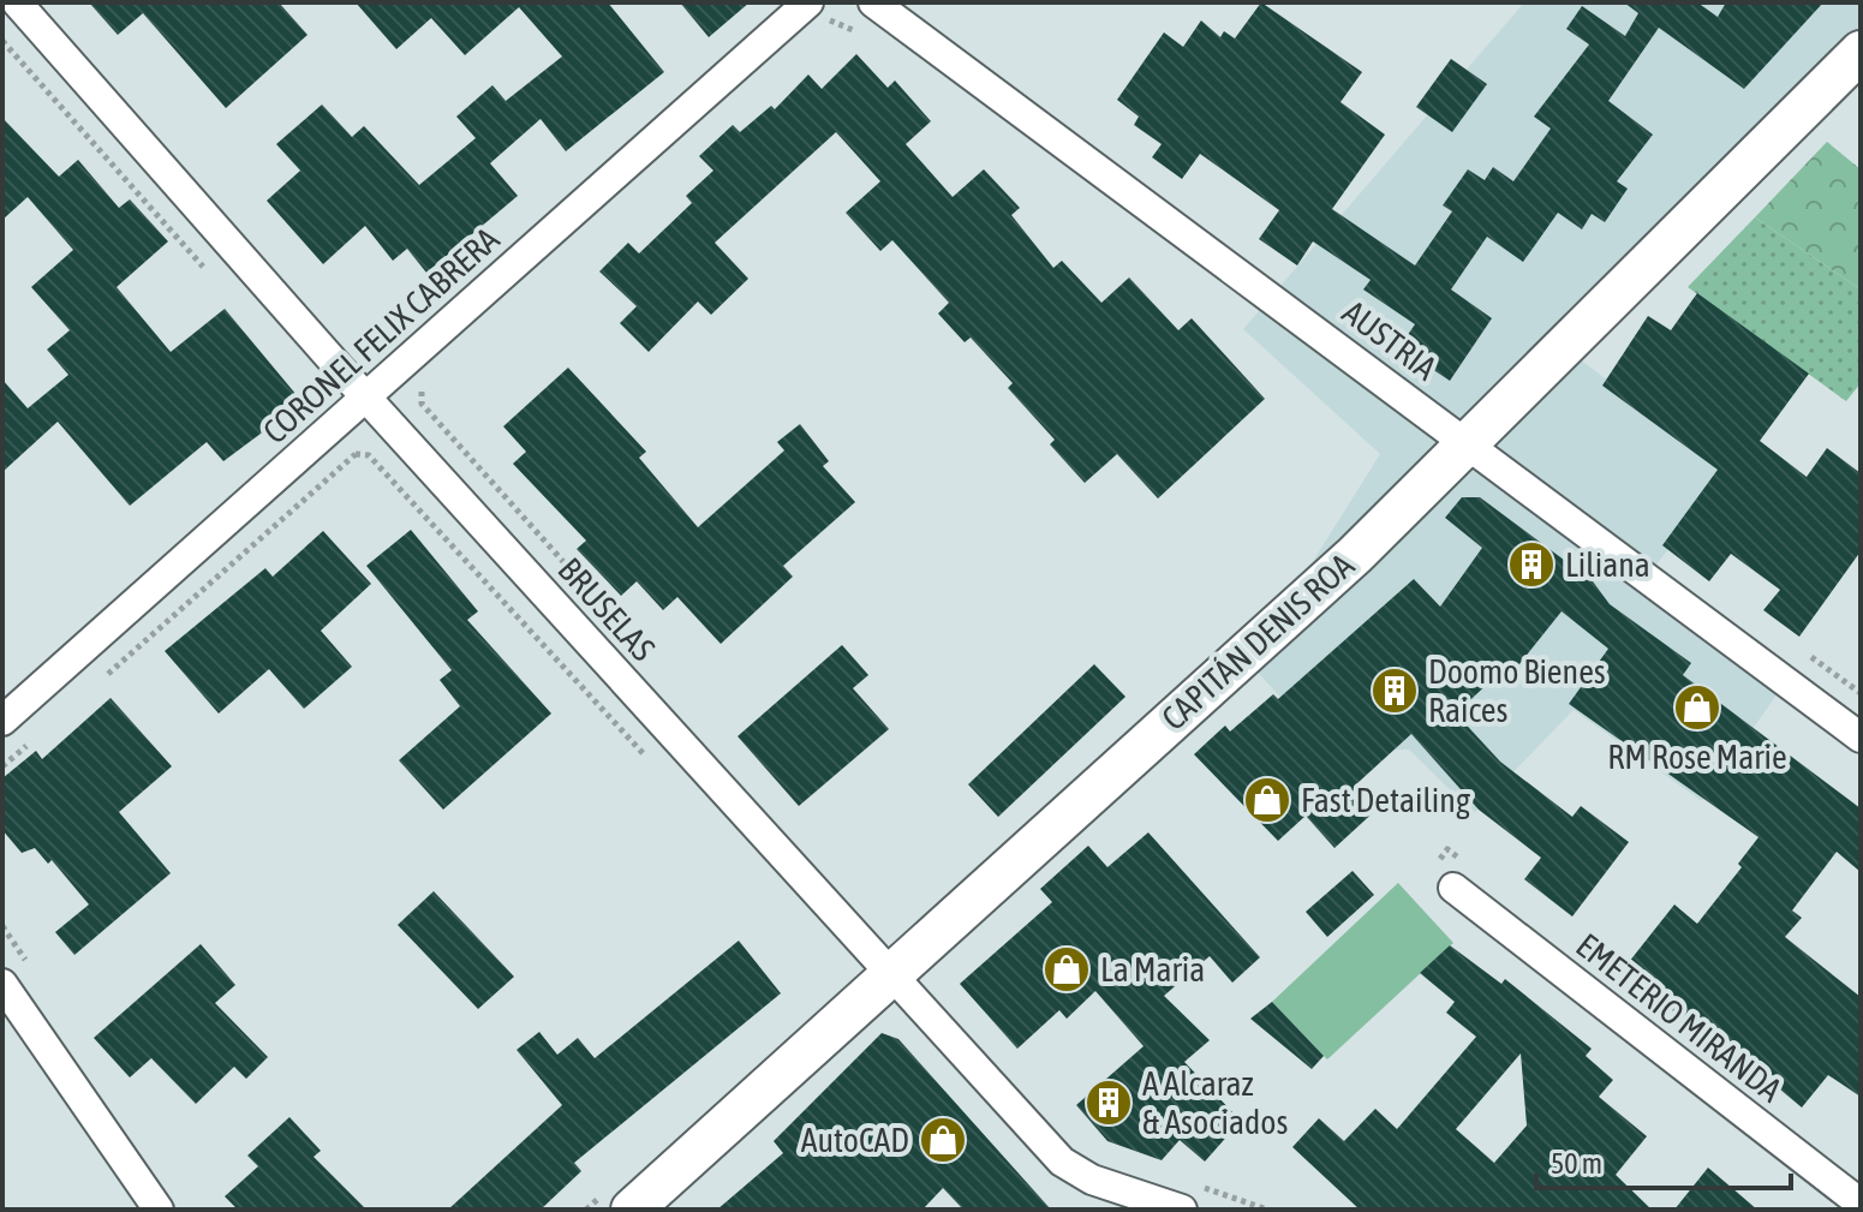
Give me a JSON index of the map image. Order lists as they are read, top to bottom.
{
  "streets": {
    "main road": ["CAPITÁN DENIS ROA"],
    "street": [
      "CORONEL FELIX CABRERA",
      "AUSTRIA",
      "BRUSELAS",
      "EMETERIO MIRANDA"
    ]
  },
  "crossings": [
    ["CORONEL FELIX CABRERA", "BRUSELAS"],
    ["AUSTRIA", "CAPITÁN DENIS ROA"],
    ["BRUSELAS", "CAPITÁN DENIS ROA"]
  ],
  "places": {
    "building": ["Liliana", "Doomo Bienes Raices", "A Alcaraz & Asociados"],
    "shop": [
      "RM Rose Marie",
      "Fast Detailing",
      "La Maria",
      "AutoCAD"
    ]
  },
  "scale_bar": "50 m"
}
